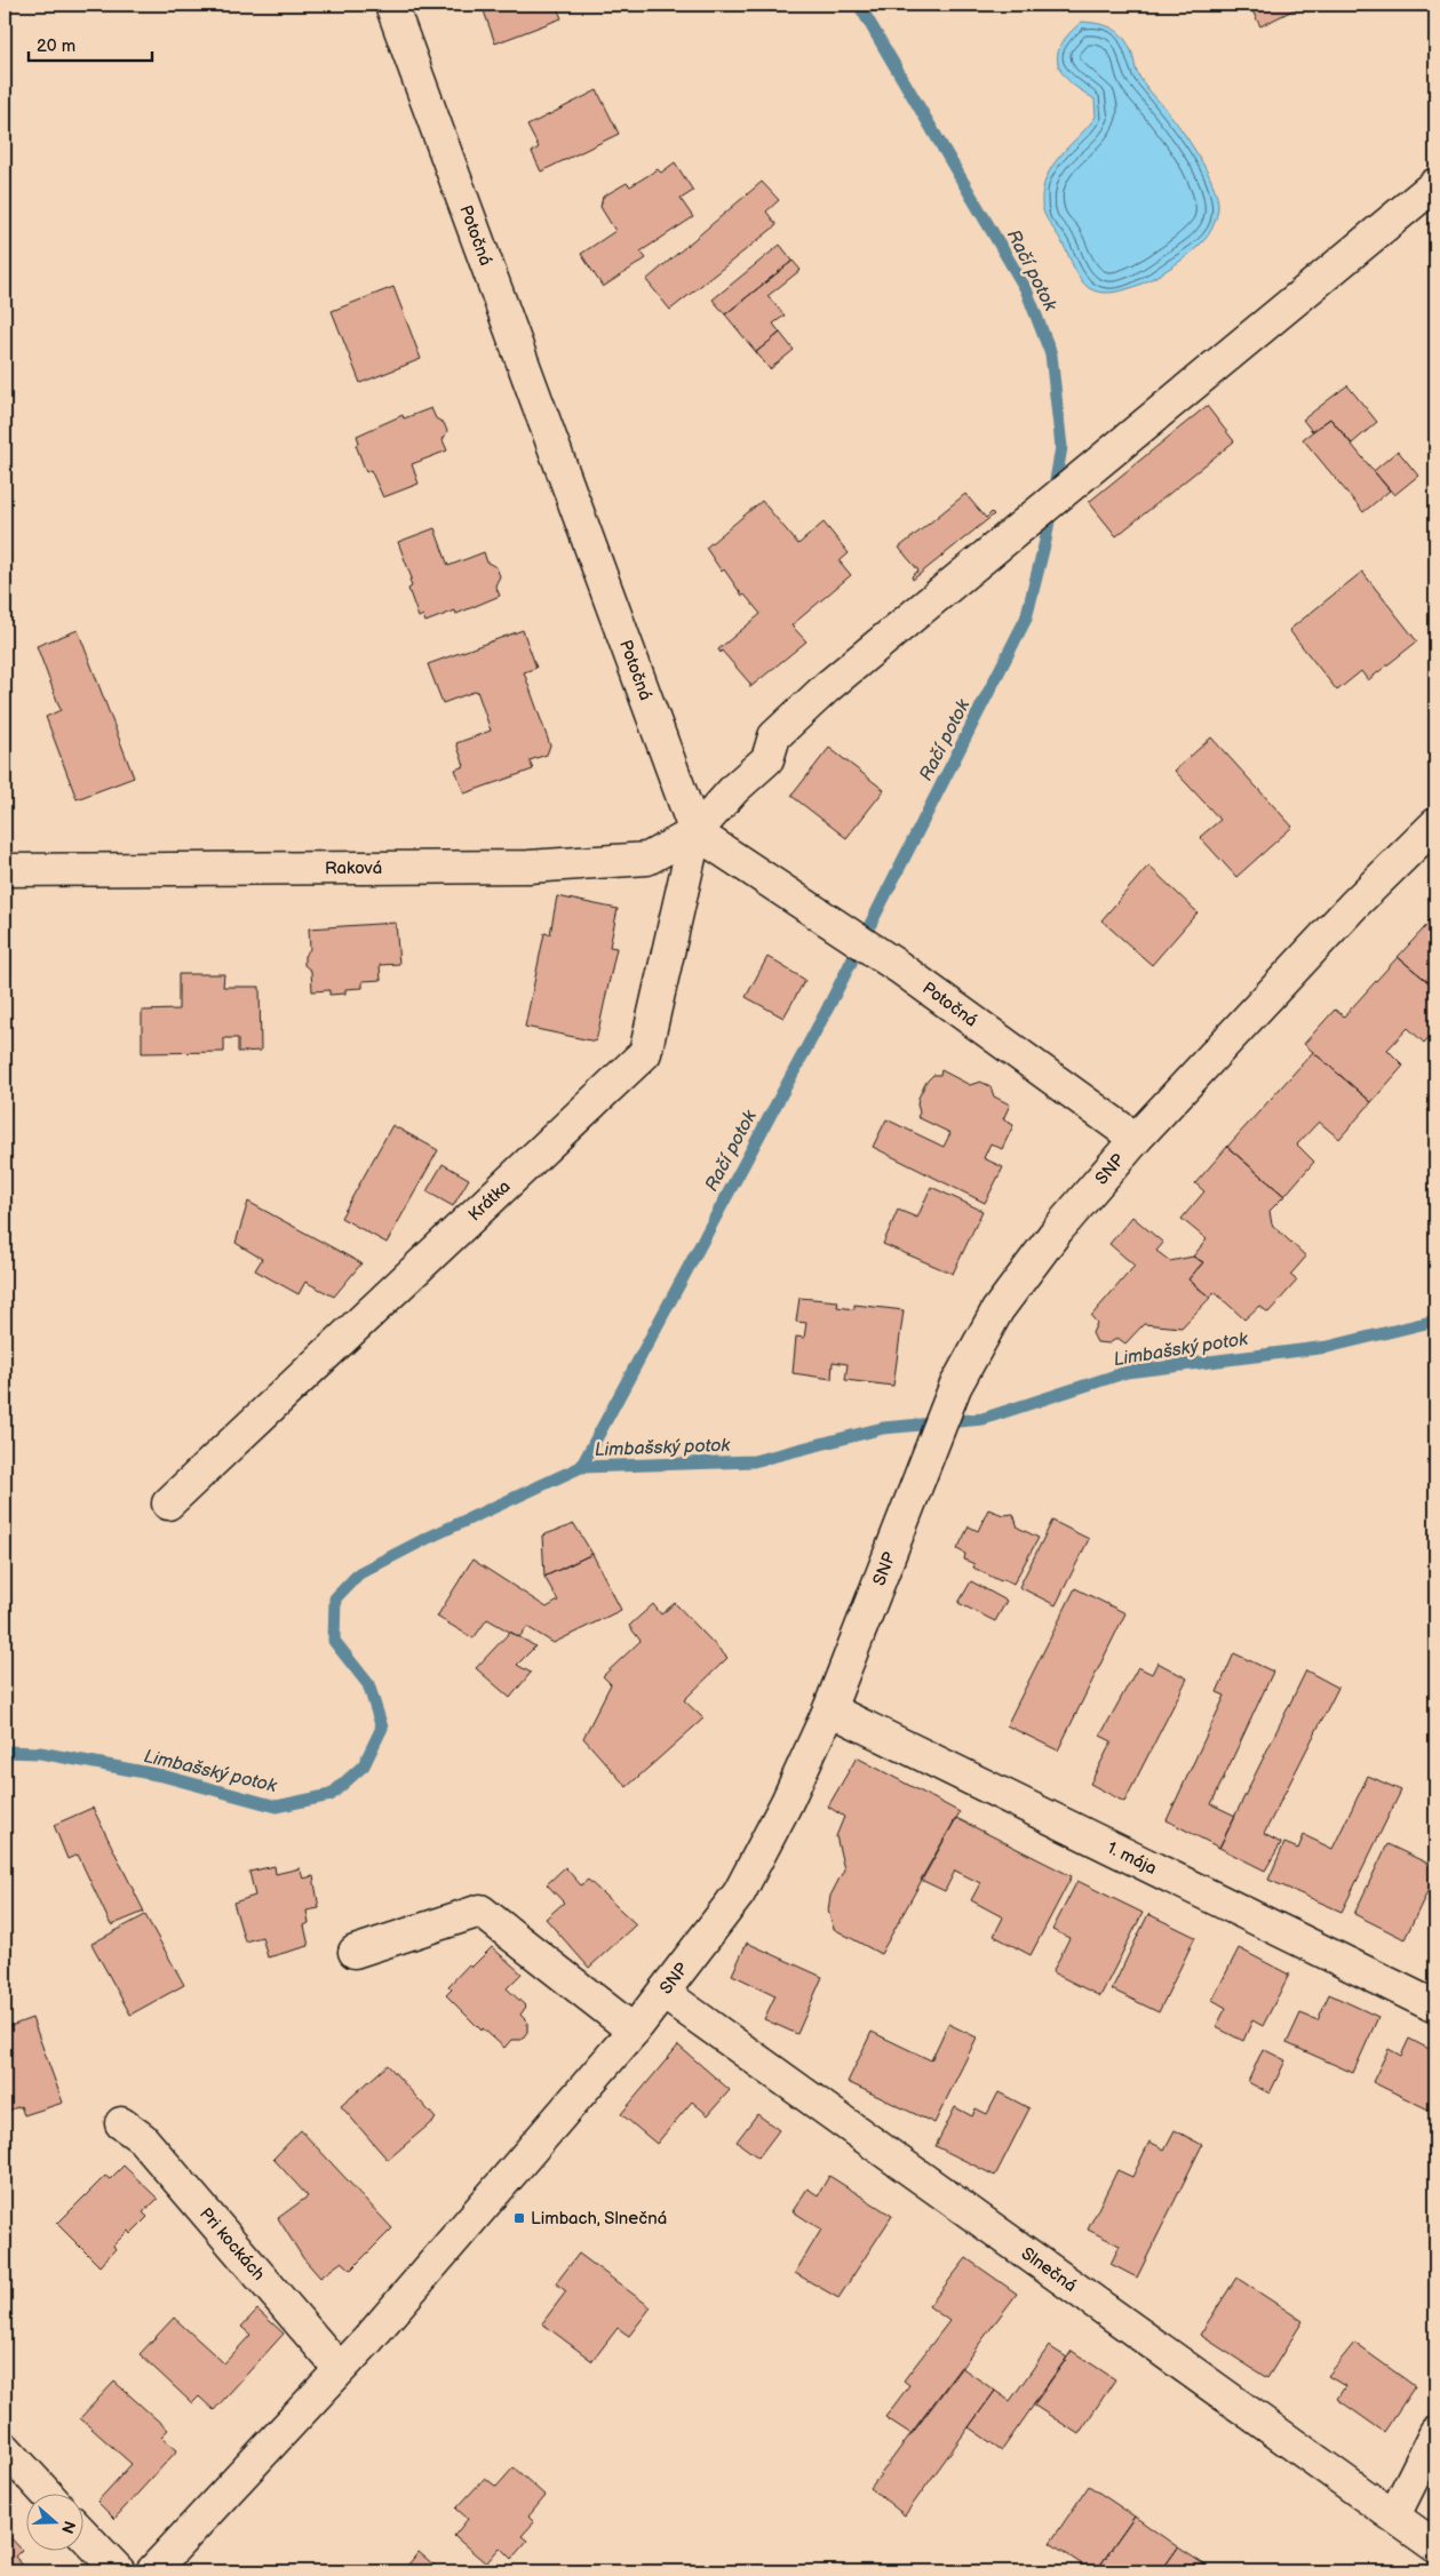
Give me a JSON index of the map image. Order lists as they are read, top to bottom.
{
  "streets": {
    "street": [
      "Potočná",
      "Raková",
      "SNP",
      "Krátka",
      "1. mája",
      "Pri kockách",
      "Slnečná"
    ]
  },
  "crossings": [
    ["Potočná", "Raková"],
    ["Potočná", "SNP"],
    ["Potočná", "Krátka"],
    ["Raková", "Krátka"],
    ["SNP", "1. mája"],
    ["SNP", "Pri kockách"],
    ["SNP", "Slnečná"]
  ],
  "water": ["Račí potok", "Limbašský potok"],
  "places": {
    "transit": ["Limbach, Slnečná"]
  },
  "scale_bar": "20 m",
  "north": "right"
}
